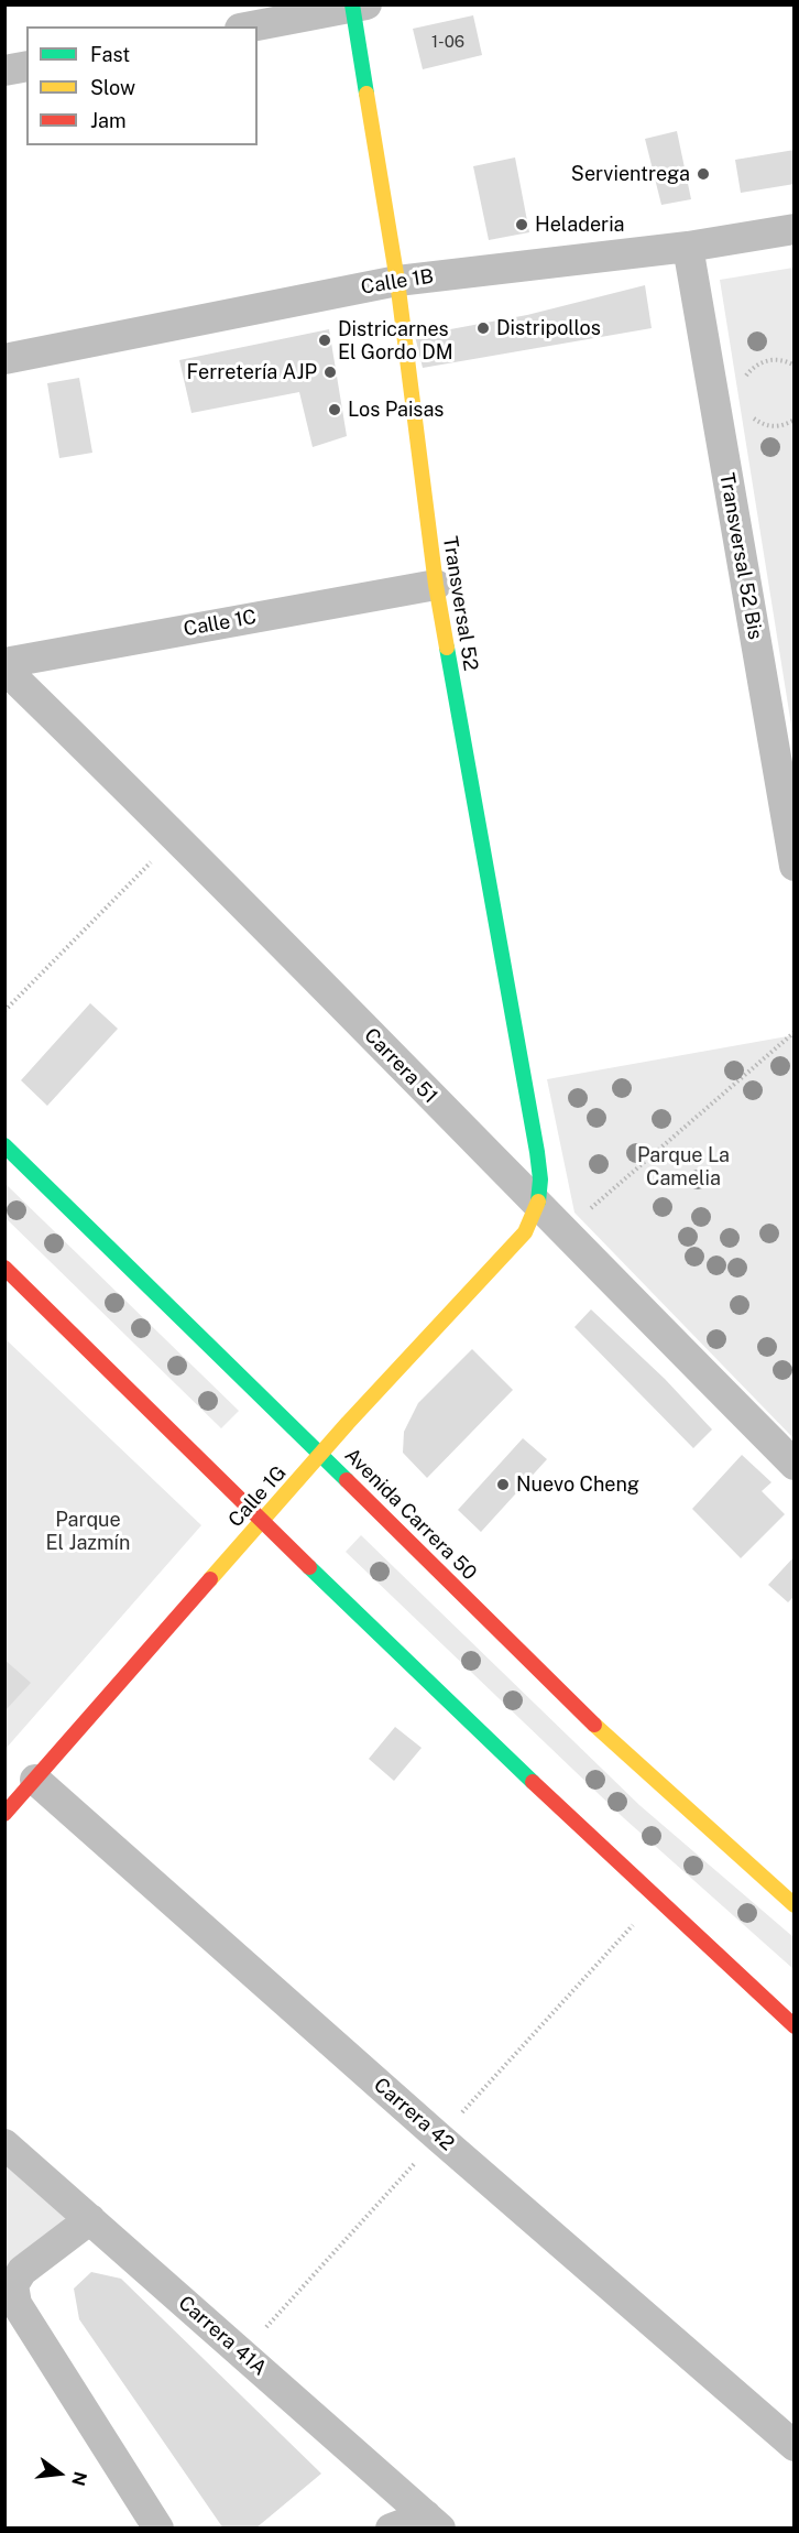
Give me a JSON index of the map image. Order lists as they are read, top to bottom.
{
  "streets": {
    "main road": ["Transversal 52", "Calle 1G", "Avenida Carrera 50"],
    "street": [
      "Calle 1B",
      "Transversal 52 Bis",
      "Calle 1C",
      "Carrera 51",
      "Carrera 42",
      "Carrera 41A"
    ]
  },
  "crossings": [
    ["Calle 1B", "Transversal 52 Bis"],
    ["Calle 1B", "Transversal 52"],
    ["Transversal 52", "Calle 1C"],
    ["Transversal 52", "Carrera 51"],
    ["Transversal 52", "Calle 1G"],
    ["Carrera 51", "Calle 1G"],
    ["Calle 1G", "Avenida Carrera 50"],
    ["Calle 1G", "Carrera 42"]
  ],
  "parks": ["Parque La Camelia", "Parque El Jazmín"],
  "places": [
    "Servientrega",
    "Heladeria",
    "Distripollos",
    "Districarnes El Gordo DM",
    "Ferretería AJP",
    "Los Paisas",
    "Nuevo Cheng"
  ],
  "house_numbers": ["1-06"],
  "legend": ["Fast", "Slow", "Jam"],
  "north": "right"
}
